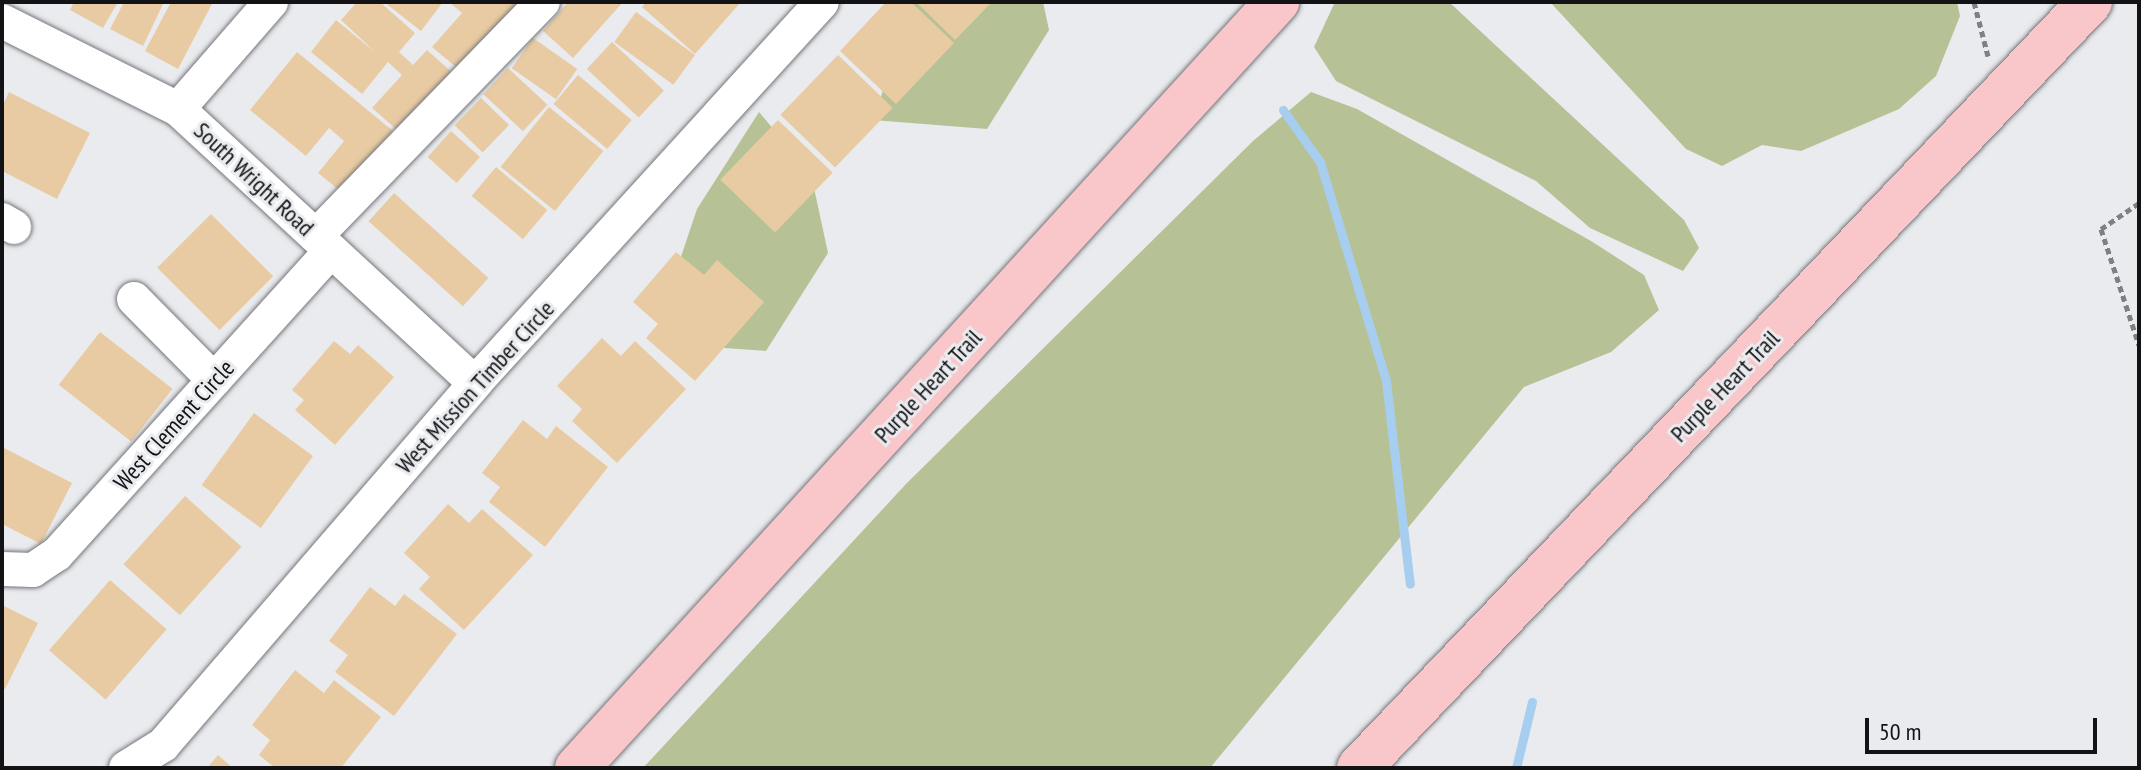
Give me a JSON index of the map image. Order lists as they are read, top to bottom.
{
  "streets": {
    "highway": ["Purple Heart Trail"],
    "street": ["South Wright Road", "West Mission Timber Circle", "West Clement Circle"]
  },
  "crossings": [
    ["South Wright Road", "West Mission Timber Circle"],
    ["South Wright Road", "West Clement Circle"]
  ],
  "scale_bar": "50 m"
}
